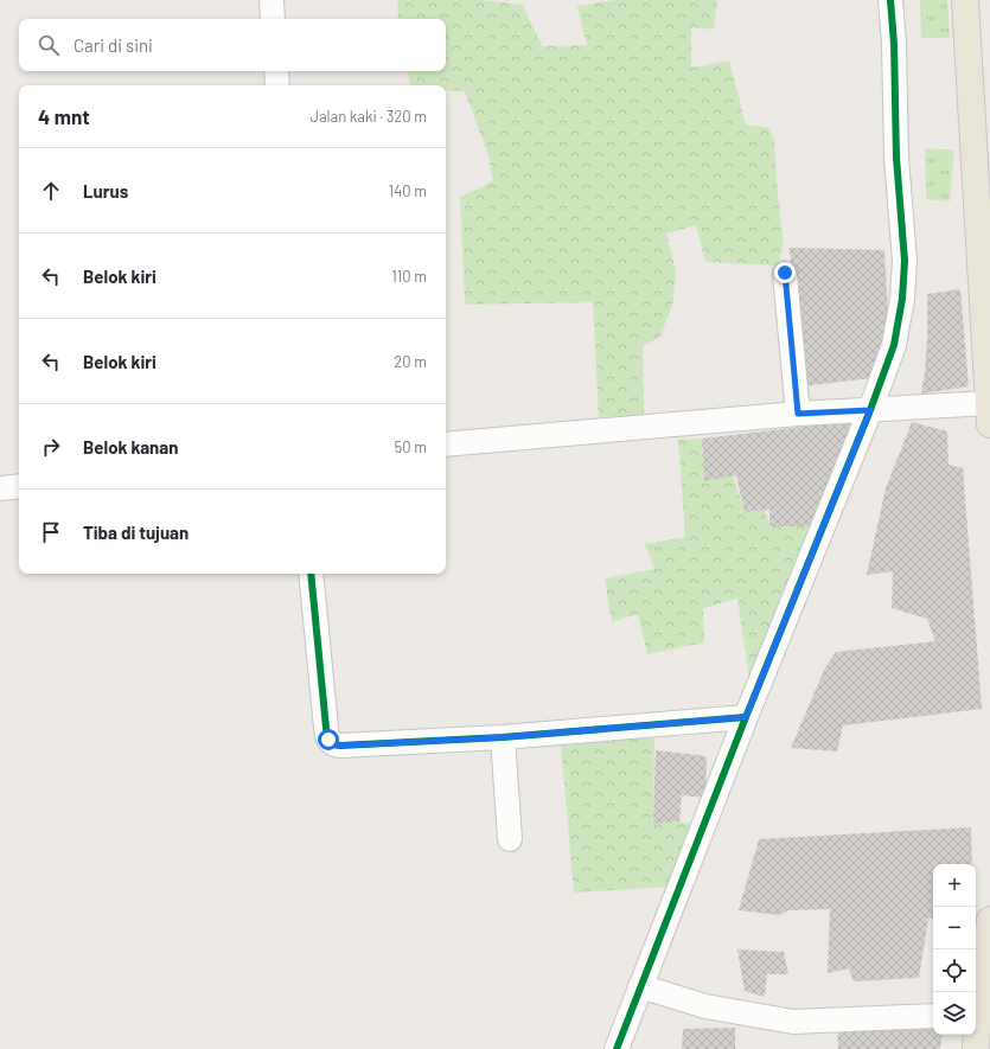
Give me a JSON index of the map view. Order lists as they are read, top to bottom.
{
  "page": {
    "search": "Cari di sini",
    "heading": ["4 mnt", "Jalan kaki · 320 m"],
    "list": [
      ["Lurus", "140 m"],
      ["Belok kiri", "110 m"],
      ["Belok kiri", "20 m"],
      ["Belok kanan", "50 m"],
      "Tiba di tujuan"
    ],
    "map_buttons": ["+", "−"]
  }
}
